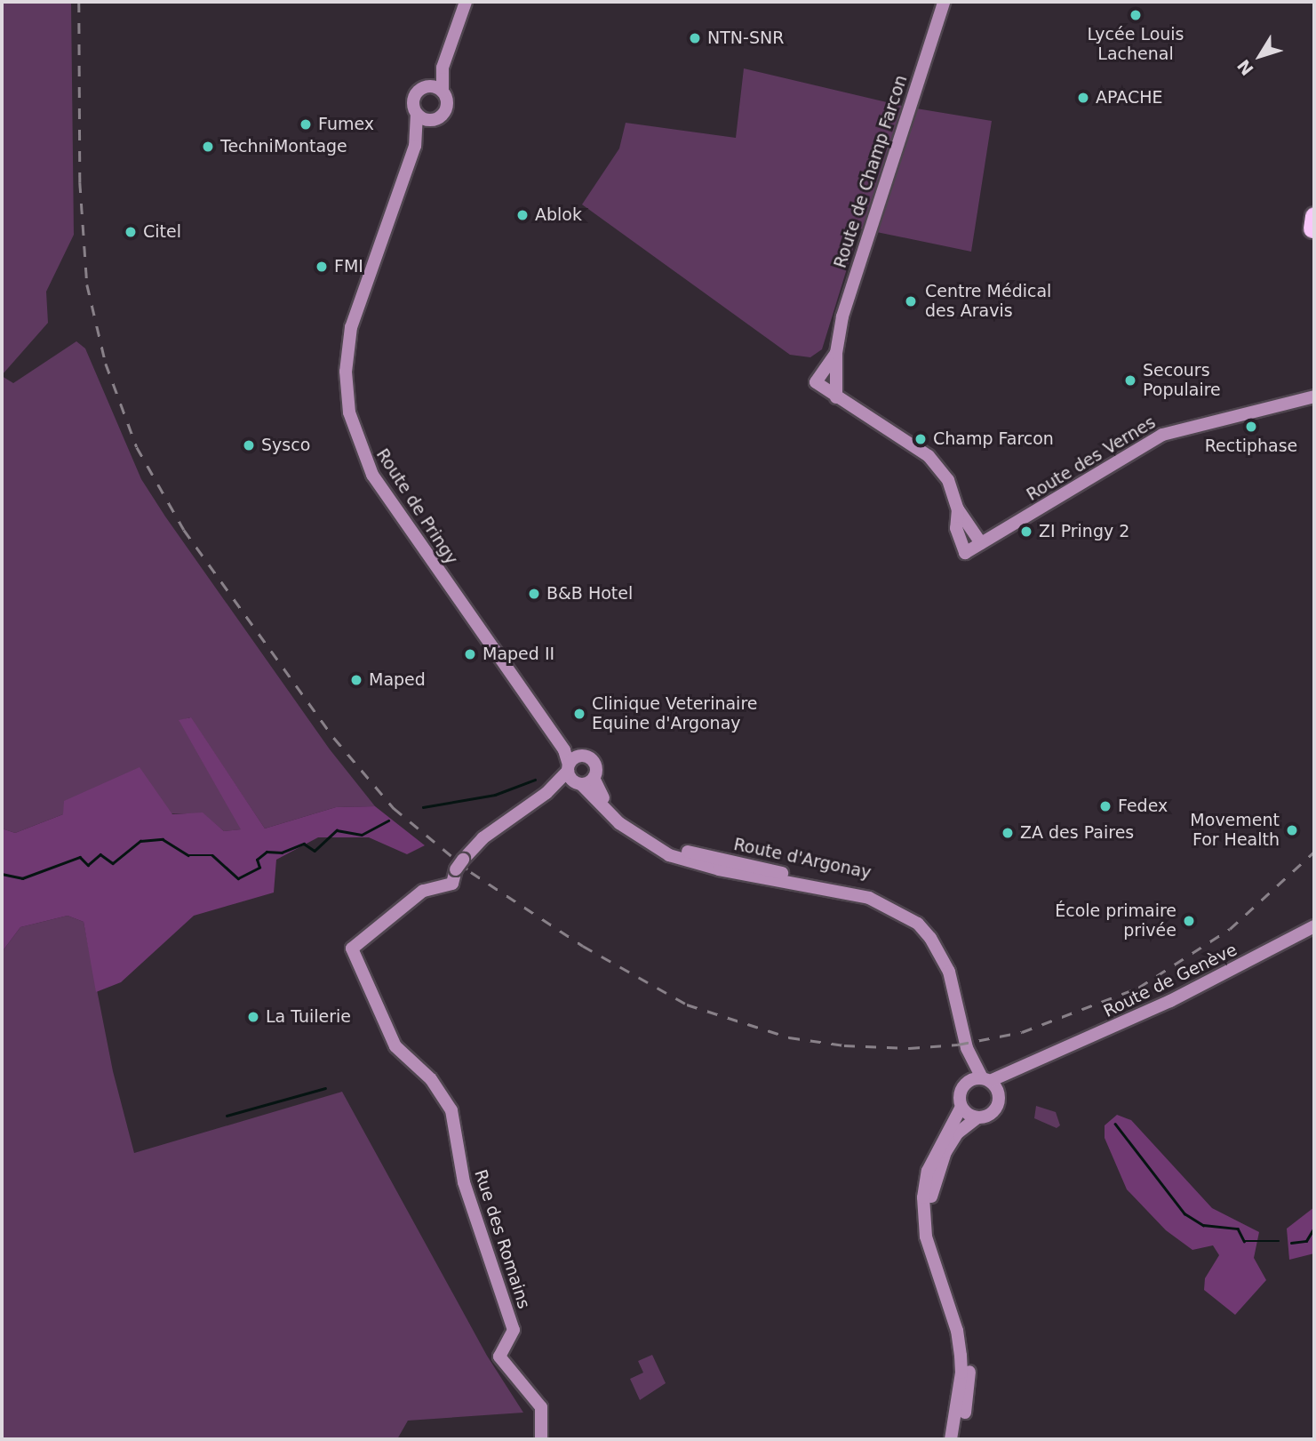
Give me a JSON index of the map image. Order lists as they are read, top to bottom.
{
  "streets": {
    "street": [
      "Route de Champ Farcon",
      "Route des Vernes",
      "Route de Pringy",
      "Route d'Argonay",
      "Route de Genève",
      "Rue des Romains"
    ]
  },
  "crossings": [
    ["Route de Pringy", "Route d'Argonay"],
    ["Route de Pringy", "Rue des Romains"],
    ["Route d'Argonay", "Route de Genève"],
    ["Route d'Argonay", "Rue des Romains"]
  ],
  "places": [
    "Lycée Louis Lachenal",
    "NTN-SNR",
    "APACHE",
    "Fumex",
    "TechniMontage",
    "Ablok",
    "Citel",
    "FMI",
    "Centre Médical des Aravis",
    "Secours Populaire",
    "Rectiphase",
    "Champ Farcon",
    "Sysco",
    "ZI Pringy 2",
    "B&B Hotel",
    "Maped II",
    "Maped",
    "Clinique Veterinaire Equine d'Argonay",
    "Fedex",
    "Movement For Health",
    "ZA des Paires",
    "École primaire privée",
    "La Tuilerie"
  ],
  "north": "bottom left"
}
